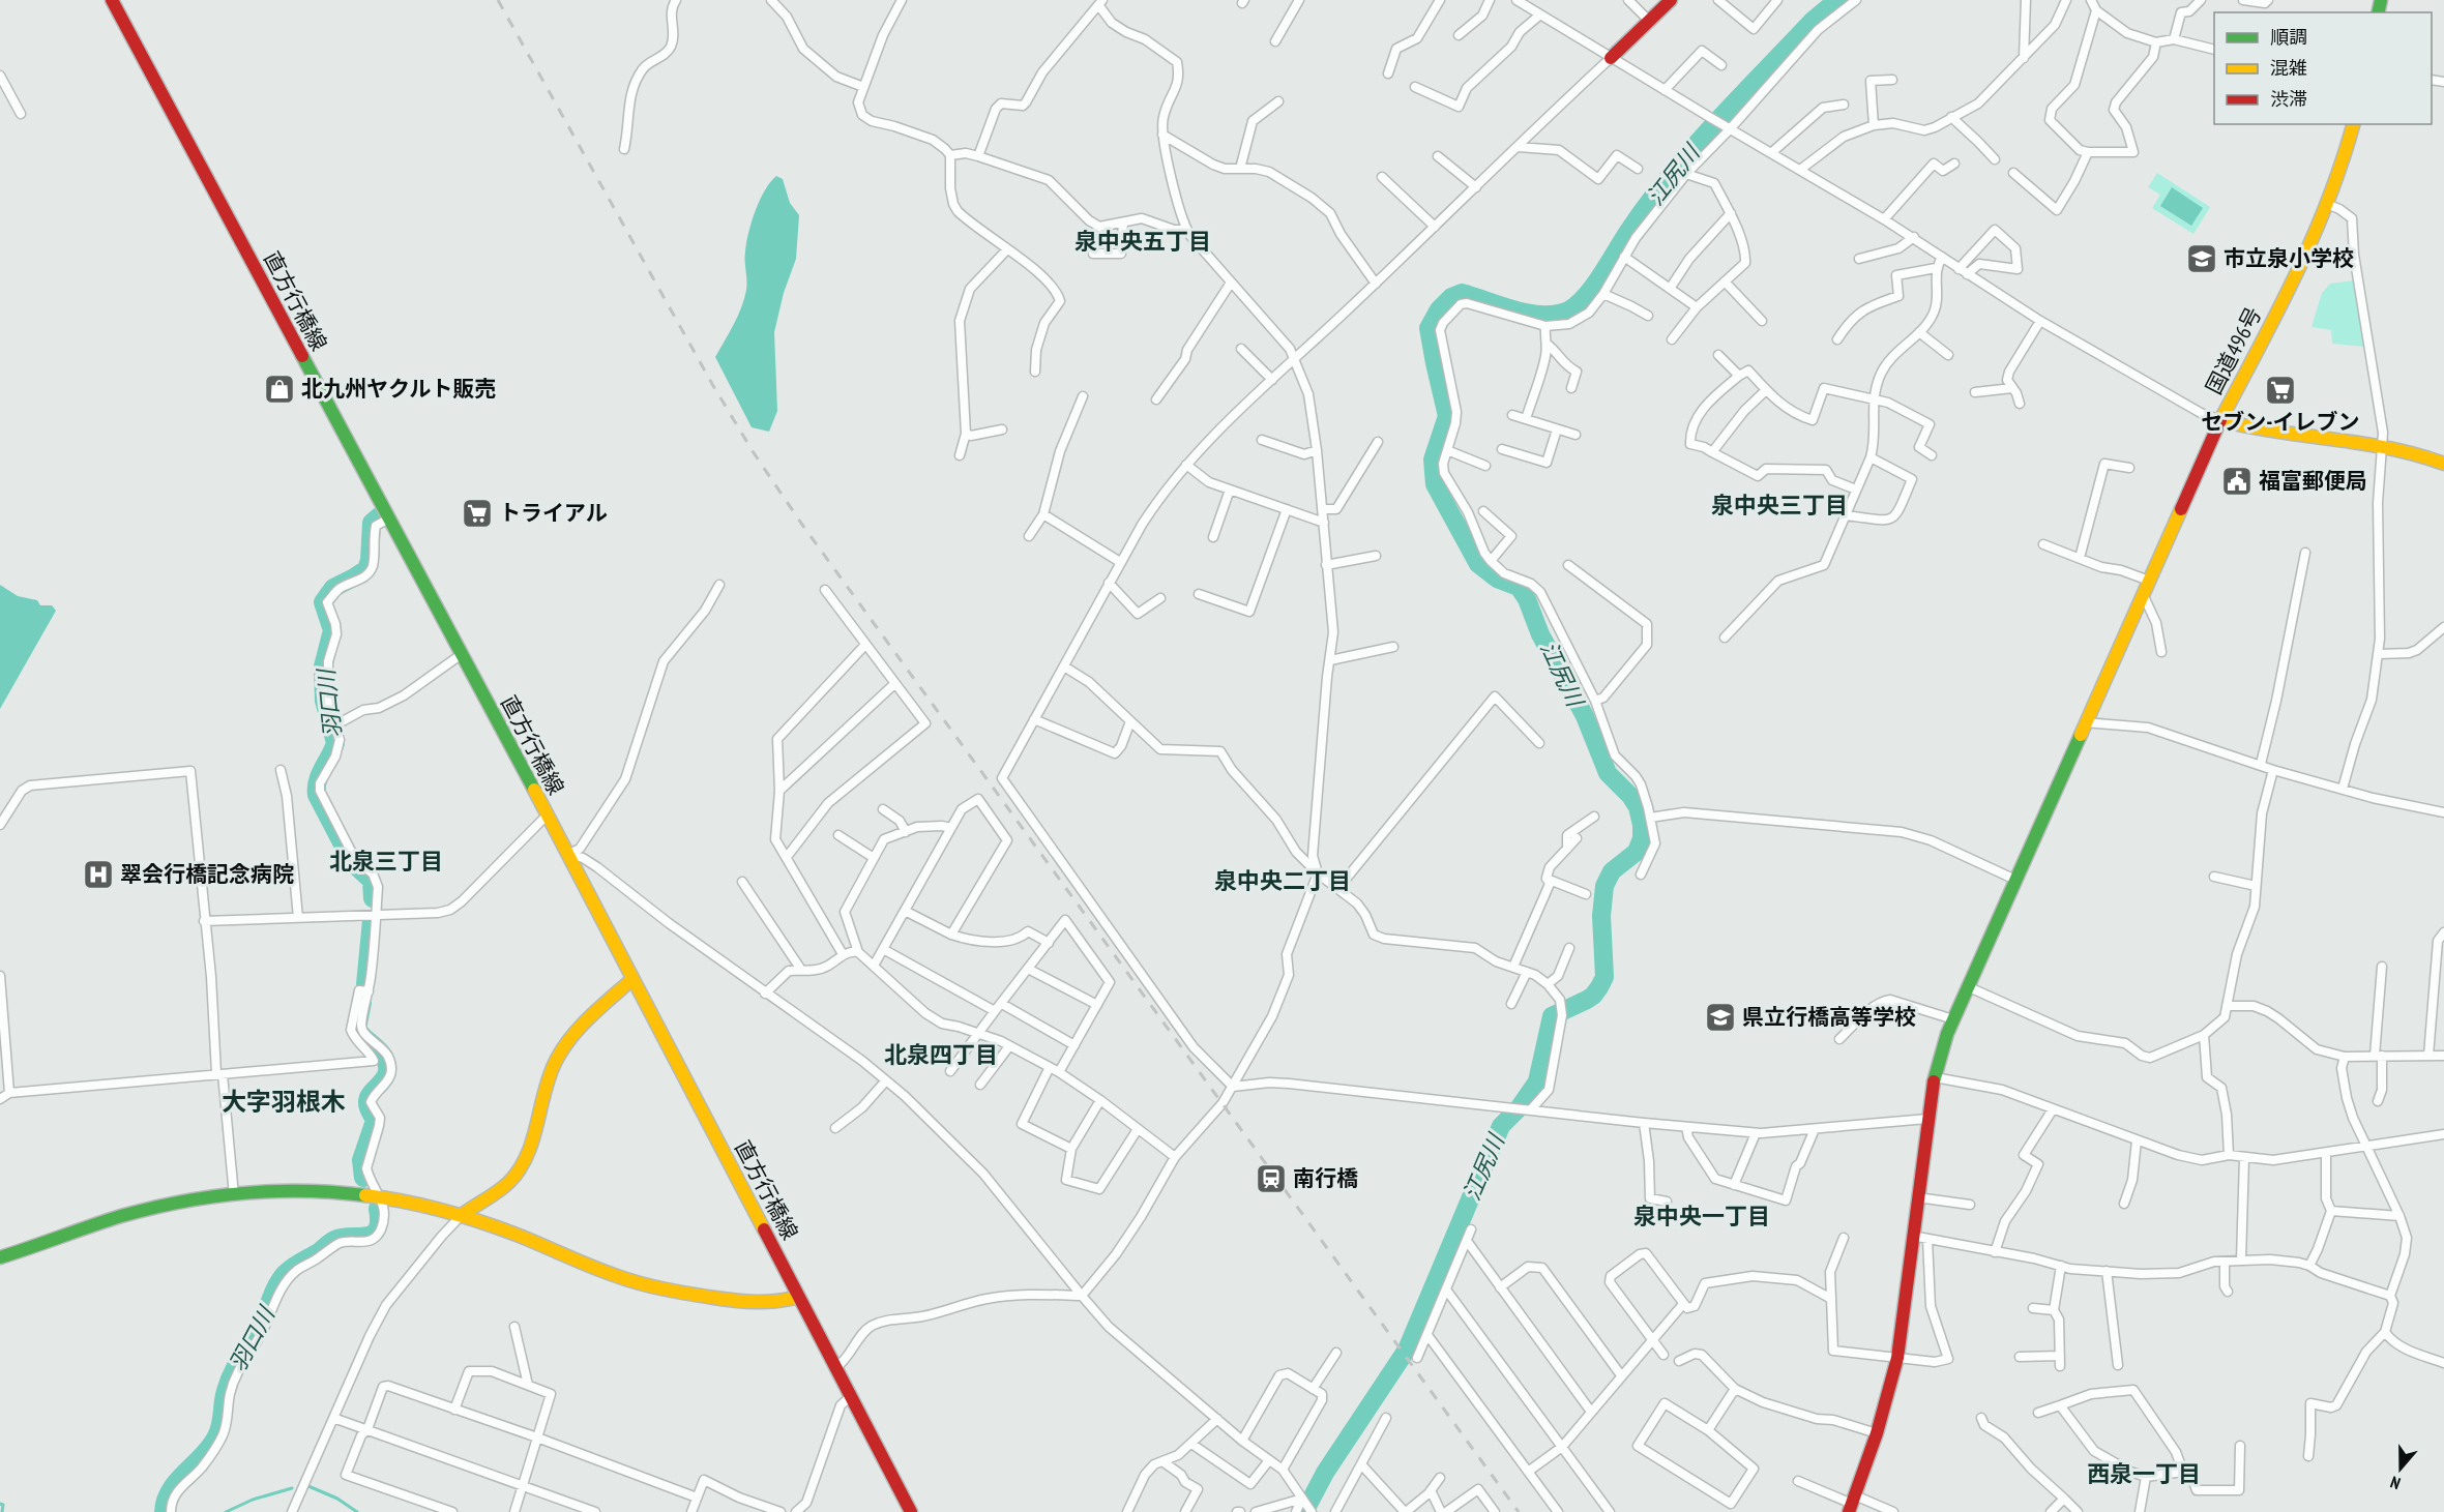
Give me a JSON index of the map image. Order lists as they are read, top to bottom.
{
  "streets": {
    "main road": ["直方行橋線", "国道496号"]
  },
  "districts": [
    "泉中央五丁目",
    "泉中央三丁目",
    "北泉三丁目",
    "泉中央二丁目",
    "北泉四丁目",
    "大字羽根木",
    "泉中央一丁目",
    "西泉一丁目"
  ],
  "water": ["江尻川", "羽口川"],
  "places": {
    "school or university": ["市立泉小学校", "県立行橋高等学校"],
    "shop": ["北九州ヤクルト販売"],
    "supermarket": ["セブン-イレブン", "トライアル"],
    "public building": ["福富郵便局"],
    "hospital": ["翠会行橋記念病院"],
    "station": ["南行橋"]
  },
  "legend": ["順調", "混雑", "渋滞"],
  "north": "bottom"
}
